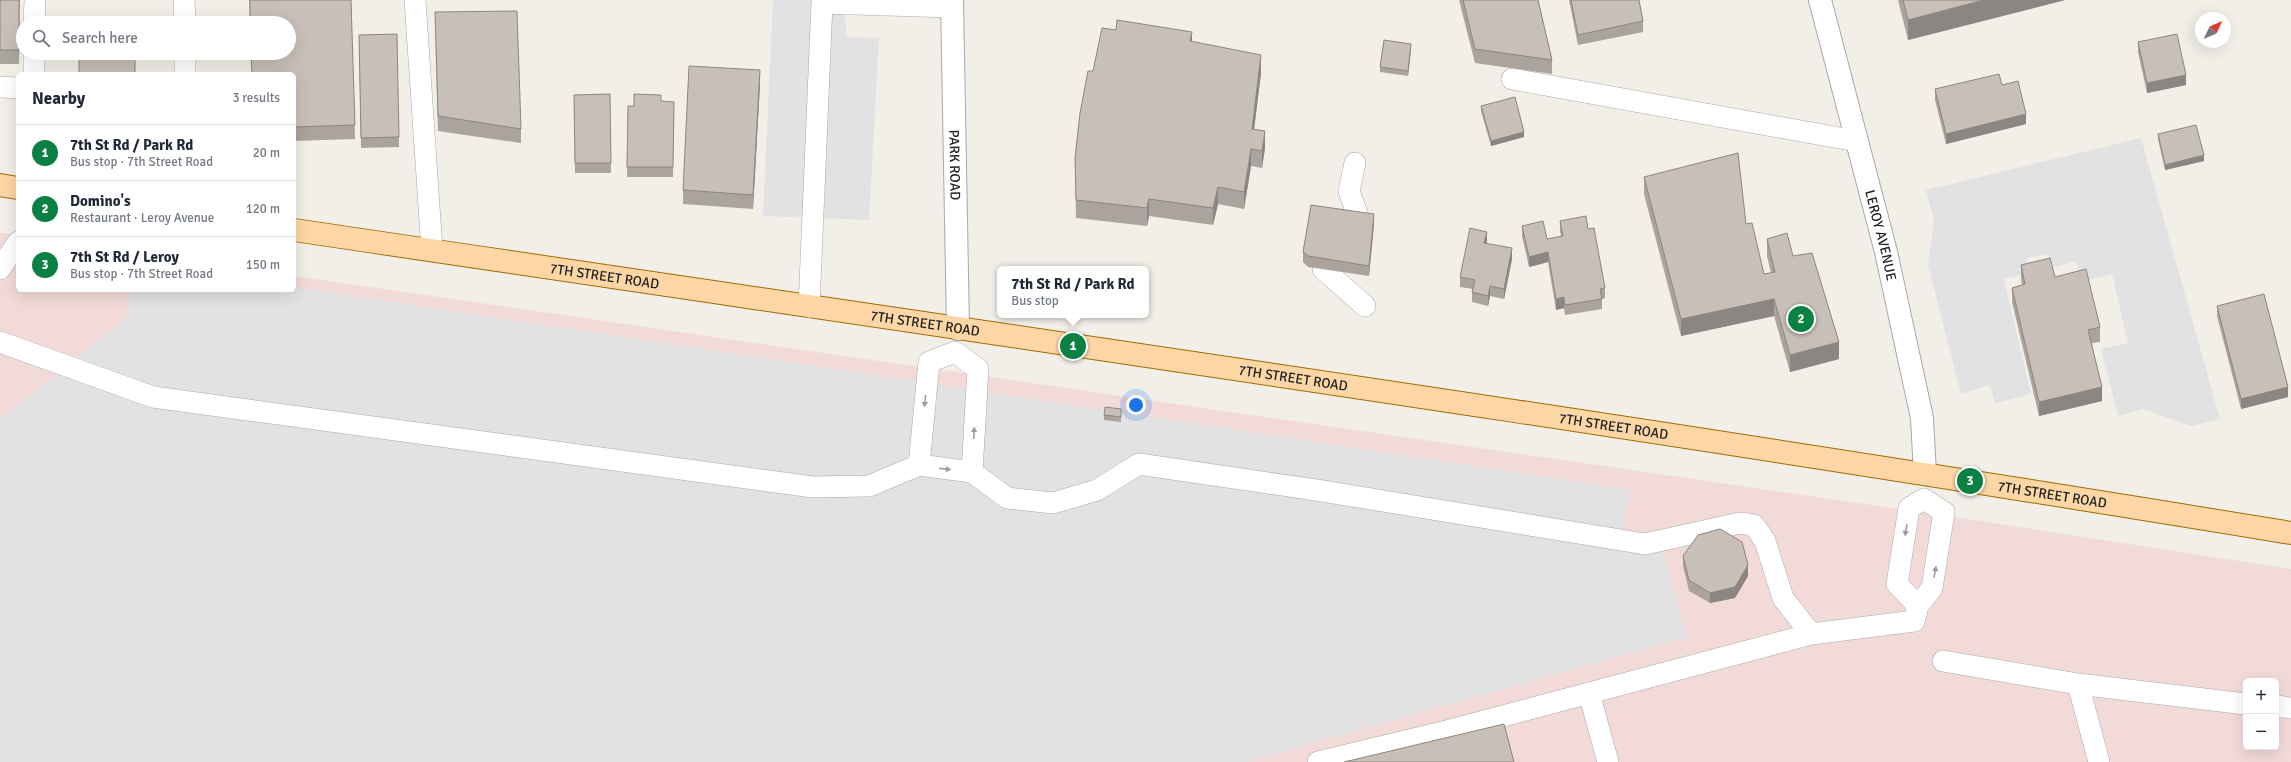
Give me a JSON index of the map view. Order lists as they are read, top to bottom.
{
  "streets": {
    "main road": ["7TH STREET ROAD"],
    "street": ["PARK ROAD", "LEROY AVENUE"]
  },
  "crossings": [
    ["PARK ROAD", "7TH STREET ROAD"],
    ["LEROY AVENUE", "7TH STREET ROAD"]
  ],
  "north": "top right",
  "page": {
    "search": "Search here",
    "heading": ["Nearby", "3 results"],
    "list": [
      {
        "mark": "1",
        "name": "7th St Rd / Park Rd",
        "note": "Bus stop · 7th Street Road",
        "value": "20 m"
      },
      {
        "mark": "2",
        "name": "Domino's",
        "note": "Restaurant · Leroy Avenue",
        "value": "120 m"
      },
      {
        "mark": "3",
        "name": "7th St Rd / Leroy",
        "note": "Bus stop · 7th Street Road",
        "value": "150 m"
      }
    ],
    "popup": ["7th St Rd / Park Rd", "Bus stop"],
    "pins": ["2", "1", "3"],
    "map_buttons": ["+", "−"]
  }
}
